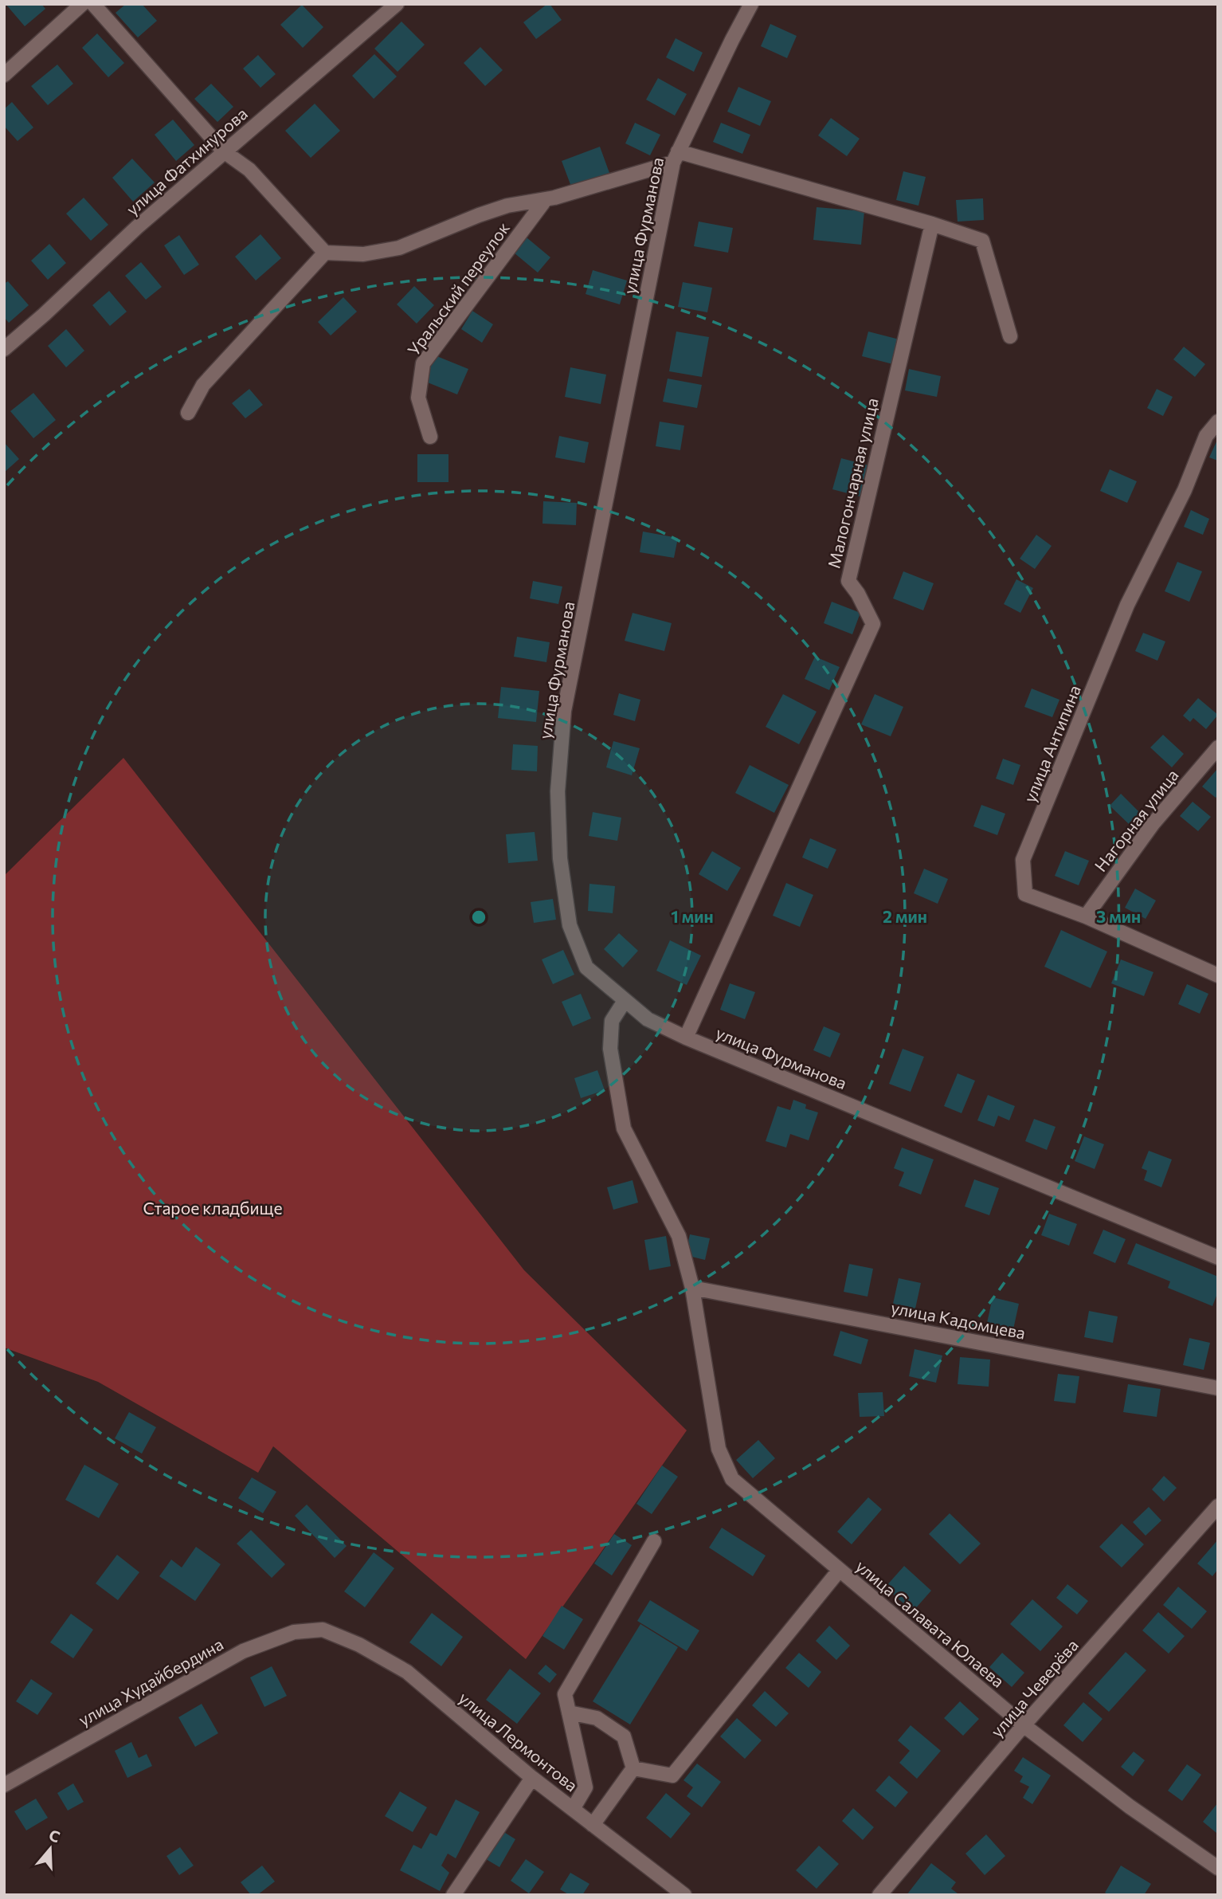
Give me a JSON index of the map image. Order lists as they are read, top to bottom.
{
  "streets": {
    "street": [
      "улица Фатхинурова",
      "улица Фурманова",
      "Уральский переулок",
      "Малогончарная улица",
      "улица Антипина",
      "Нагорная улица",
      "улица Кадомцева",
      "улица Салавата Юлаева",
      "улица Худайбердина",
      "улица Чеверёва",
      "улица Лермонтова"
    ]
  },
  "crossings": [
    ["улица Фурманова", "Малогончарная улица"],
    ["улица Антипина", "Нагорная улица"],
    ["улица Кадомцева", "улица Салавата Юлаева"],
    ["улица Салавата Юлаева", "улица Чеверёва"],
    ["улица Худайбердина", "улица Лермонтова"]
  ],
  "parks": ["Старое кладбище"],
  "north": "top",
  "rings": ["1 мин", "2 мин", "3 мин"]
}
